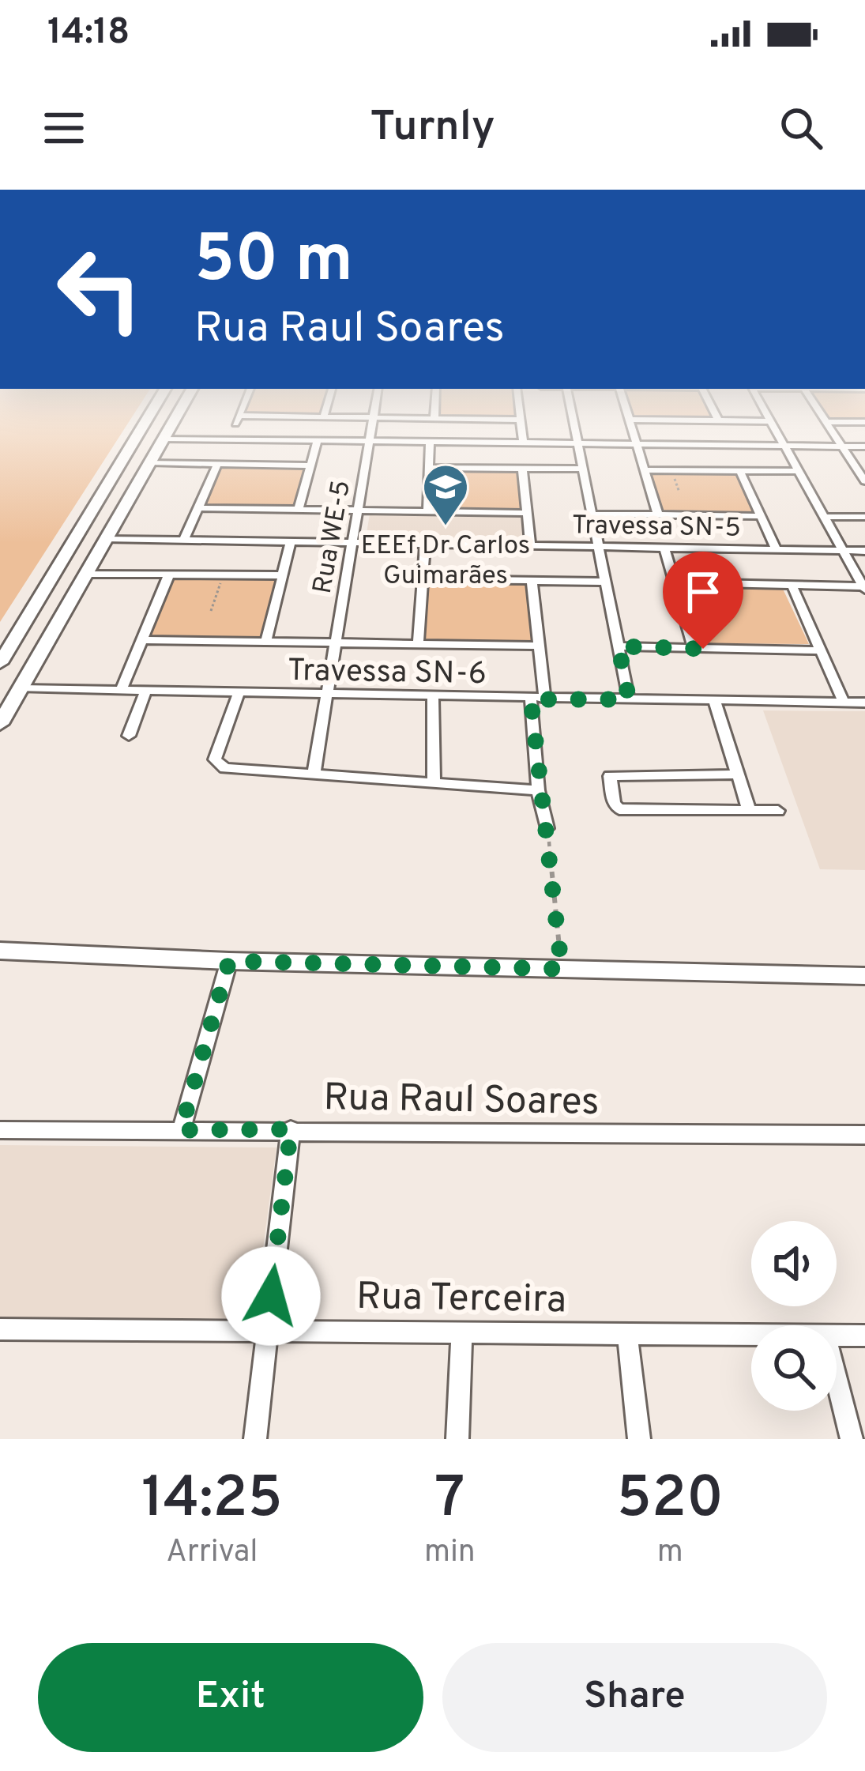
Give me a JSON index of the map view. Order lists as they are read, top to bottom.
{
  "streets": {
    "street": [
      "Travessa SN-5",
      "Rua WE-5",
      "Travessa SN-6",
      "Rua Raul Soares",
      "Rua Terceira"
    ]
  },
  "crossings": [
    ["Travessa SN-5", "Rua WE-5"],
    ["Rua WE-5", "Travessa SN-6"]
  ],
  "places": {
    "school or university": ["EEEf Dr Carlos Guimarães"]
  },
  "page": {
    "status": "14:18",
    "header": "Turnly",
    "turn": ["50 m", "Rua Raul Soares"],
    "eta": [
      "14:25",
      "Arrival",
      "7",
      "min",
      "520",
      "m"
    ],
    "buttons": ["Exit", "Share"]
  }
}
